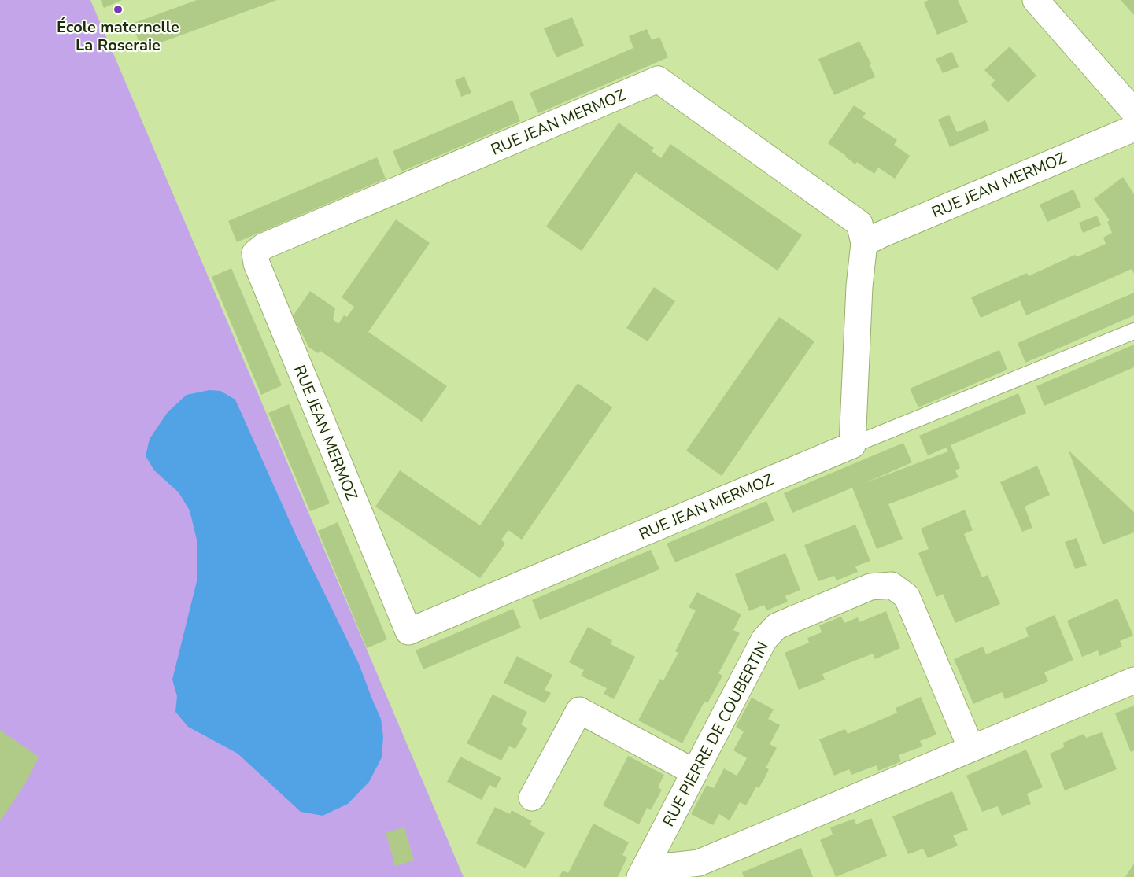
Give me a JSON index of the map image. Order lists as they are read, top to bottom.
{
  "streets": {
    "street": ["RUE JEAN MERMOZ", "RUE PIERRE DE COUBERTIN"]
  },
  "places": ["École maternelle La Roseraie"]
}
